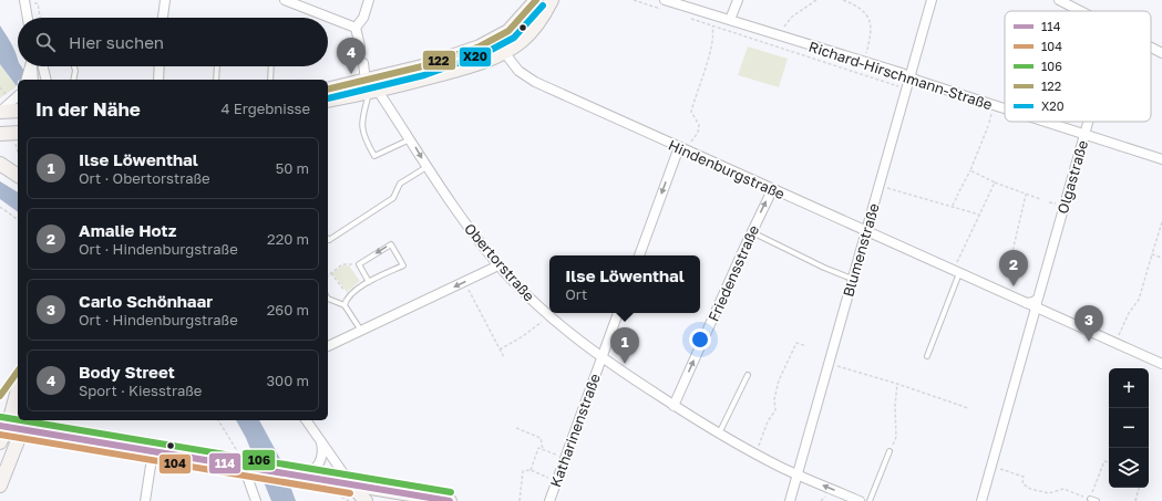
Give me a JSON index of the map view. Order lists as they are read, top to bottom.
{
  "streets": {
    "street": [
      "Richard-Hirschmann-Straße",
      "Hindenburgstraße",
      "Olgastraße",
      "Blumenstraße",
      "Obertorstraße",
      "Friedensstraße",
      "Katharinenstraße"
    ]
  },
  "crossings": [
    ["Richard-Hirschmann-Straße", "Olgastraße"],
    ["Richard-Hirschmann-Straße", "Blumenstraße"],
    ["Hindenburgstraße", "Olgastraße"],
    ["Hindenburgstraße", "Blumenstraße"],
    ["Hindenburgstraße", "Friedensstraße"],
    ["Blumenstraße", "Obertorstraße"],
    ["Obertorstraße", "Friedensstraße"],
    ["Obertorstraße", "Katharinenstraße"]
  ],
  "one_way": ["Friedensstraße"],
  "lines": [
    "transit line 122",
    "transit line X20",
    "transit line 106",
    "transit line 114",
    "transit line 104"
  ],
  "legend": [
    "114",
    "104",
    "106",
    "122",
    "X20"
  ],
  "page": {
    "search": "Hier suchen",
    "pins": [
      "4",
      "2",
      "3",
      "1"
    ],
    "heading": ["In der Nähe", "4 Ergebnisse"],
    "list": [
      {
        "mark": "1",
        "name": "Ilse Löwenthal",
        "note": "Ort · Obertorstraße",
        "value": "50 m"
      },
      {
        "mark": "2",
        "name": "Amalie Hotz",
        "note": "Ort · Hindenburgstraße",
        "value": "220 m"
      },
      {
        "mark": "3",
        "name": "Carlo Schönhaar",
        "note": "Ort · Hindenburgstraße",
        "value": "260 m"
      },
      {
        "mark": "4",
        "name": "Body Street",
        "note": "Sport · Kiesstraße",
        "value": "300 m"
      }
    ],
    "popup": ["Ilse Löwenthal", "Ort"],
    "map_buttons": ["+", "−"]
  }
}
